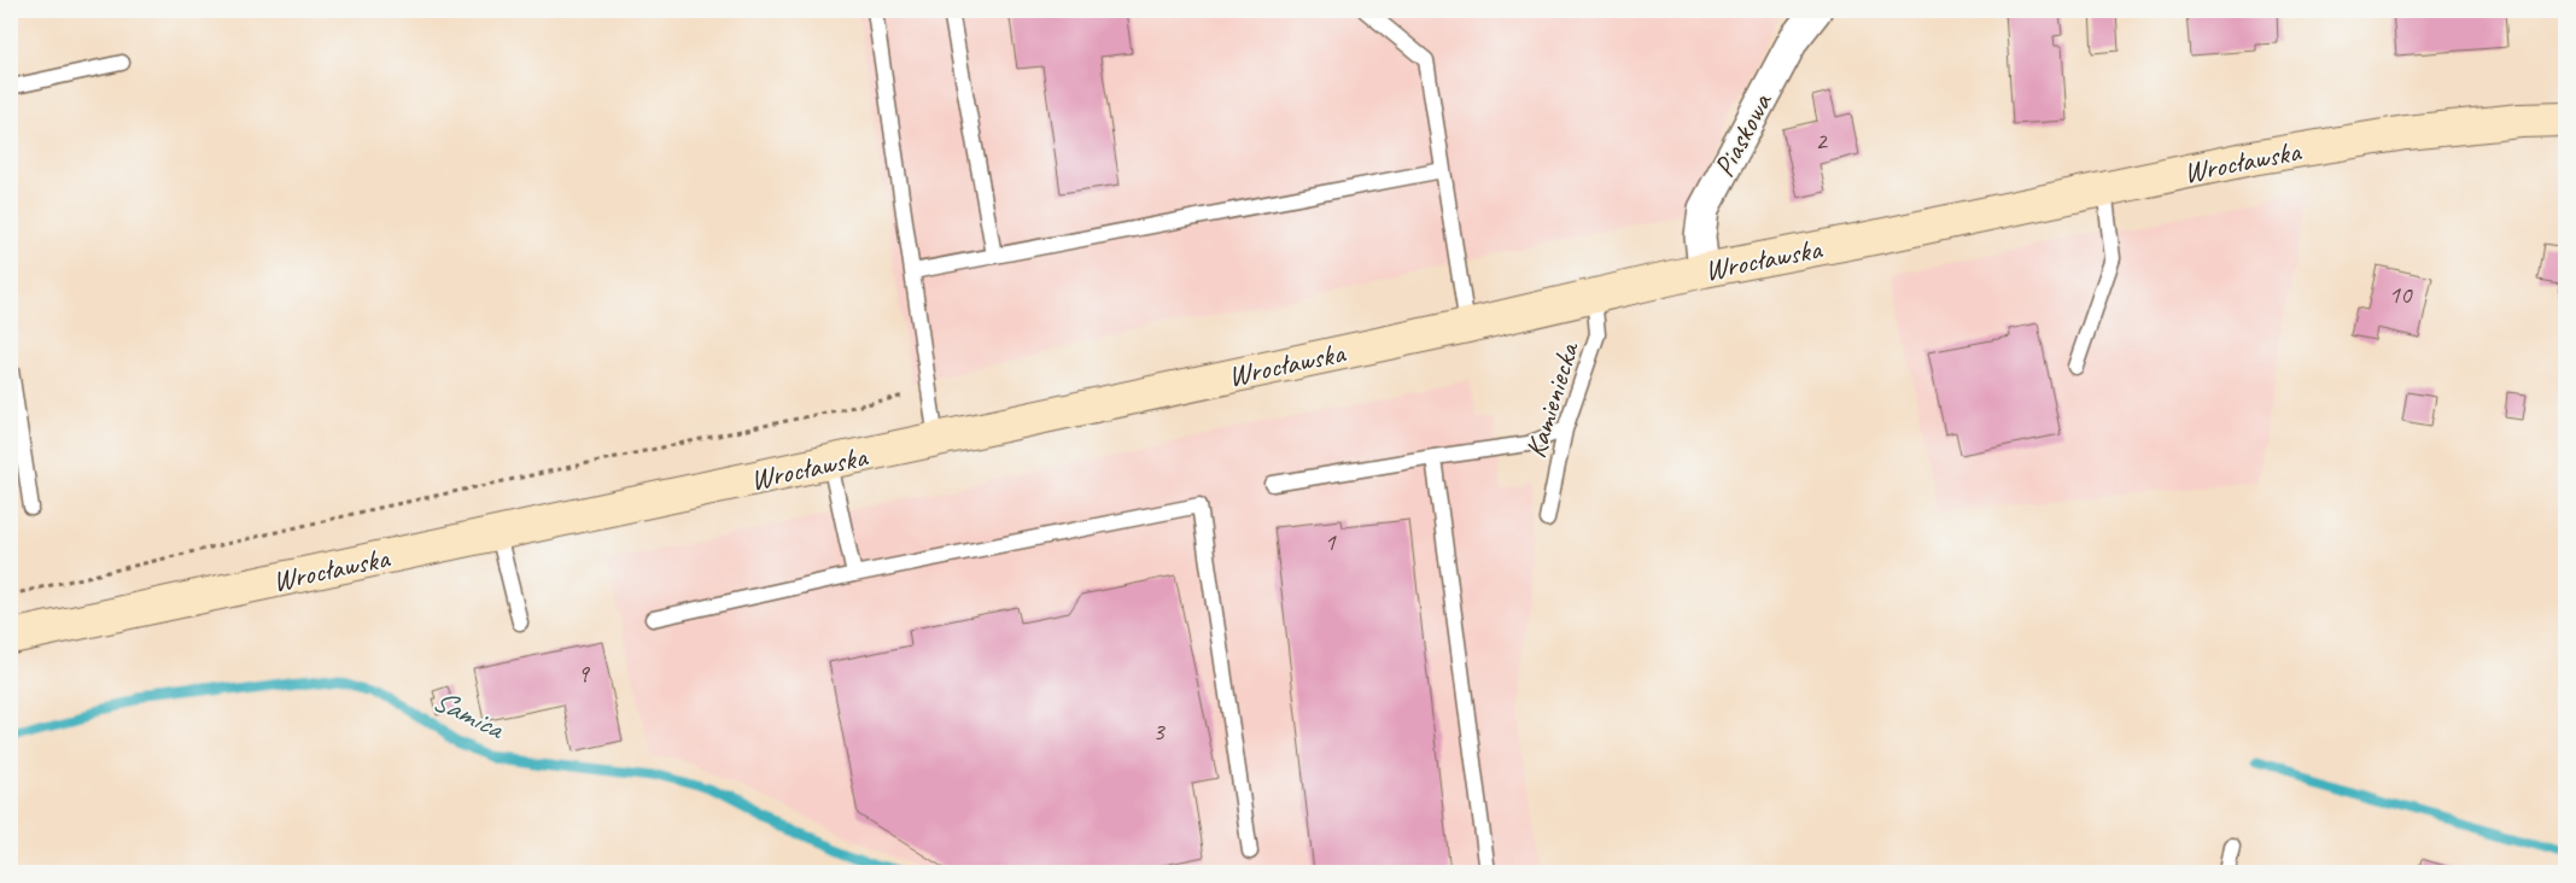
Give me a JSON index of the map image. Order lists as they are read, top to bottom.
{
  "streets": {
    "main road": ["Wrocławska"],
    "street": ["Piaskowa"],
    "lane": ["Kamieniecka"]
  },
  "crossings": [
    ["Piaskowa", "Wrocławska"],
    ["Wrocławska", "Kamieniecka"]
  ],
  "water": ["Samica"],
  "house_numbers": [
    "2",
    "10",
    "1",
    "9",
    "3"
  ]
}
